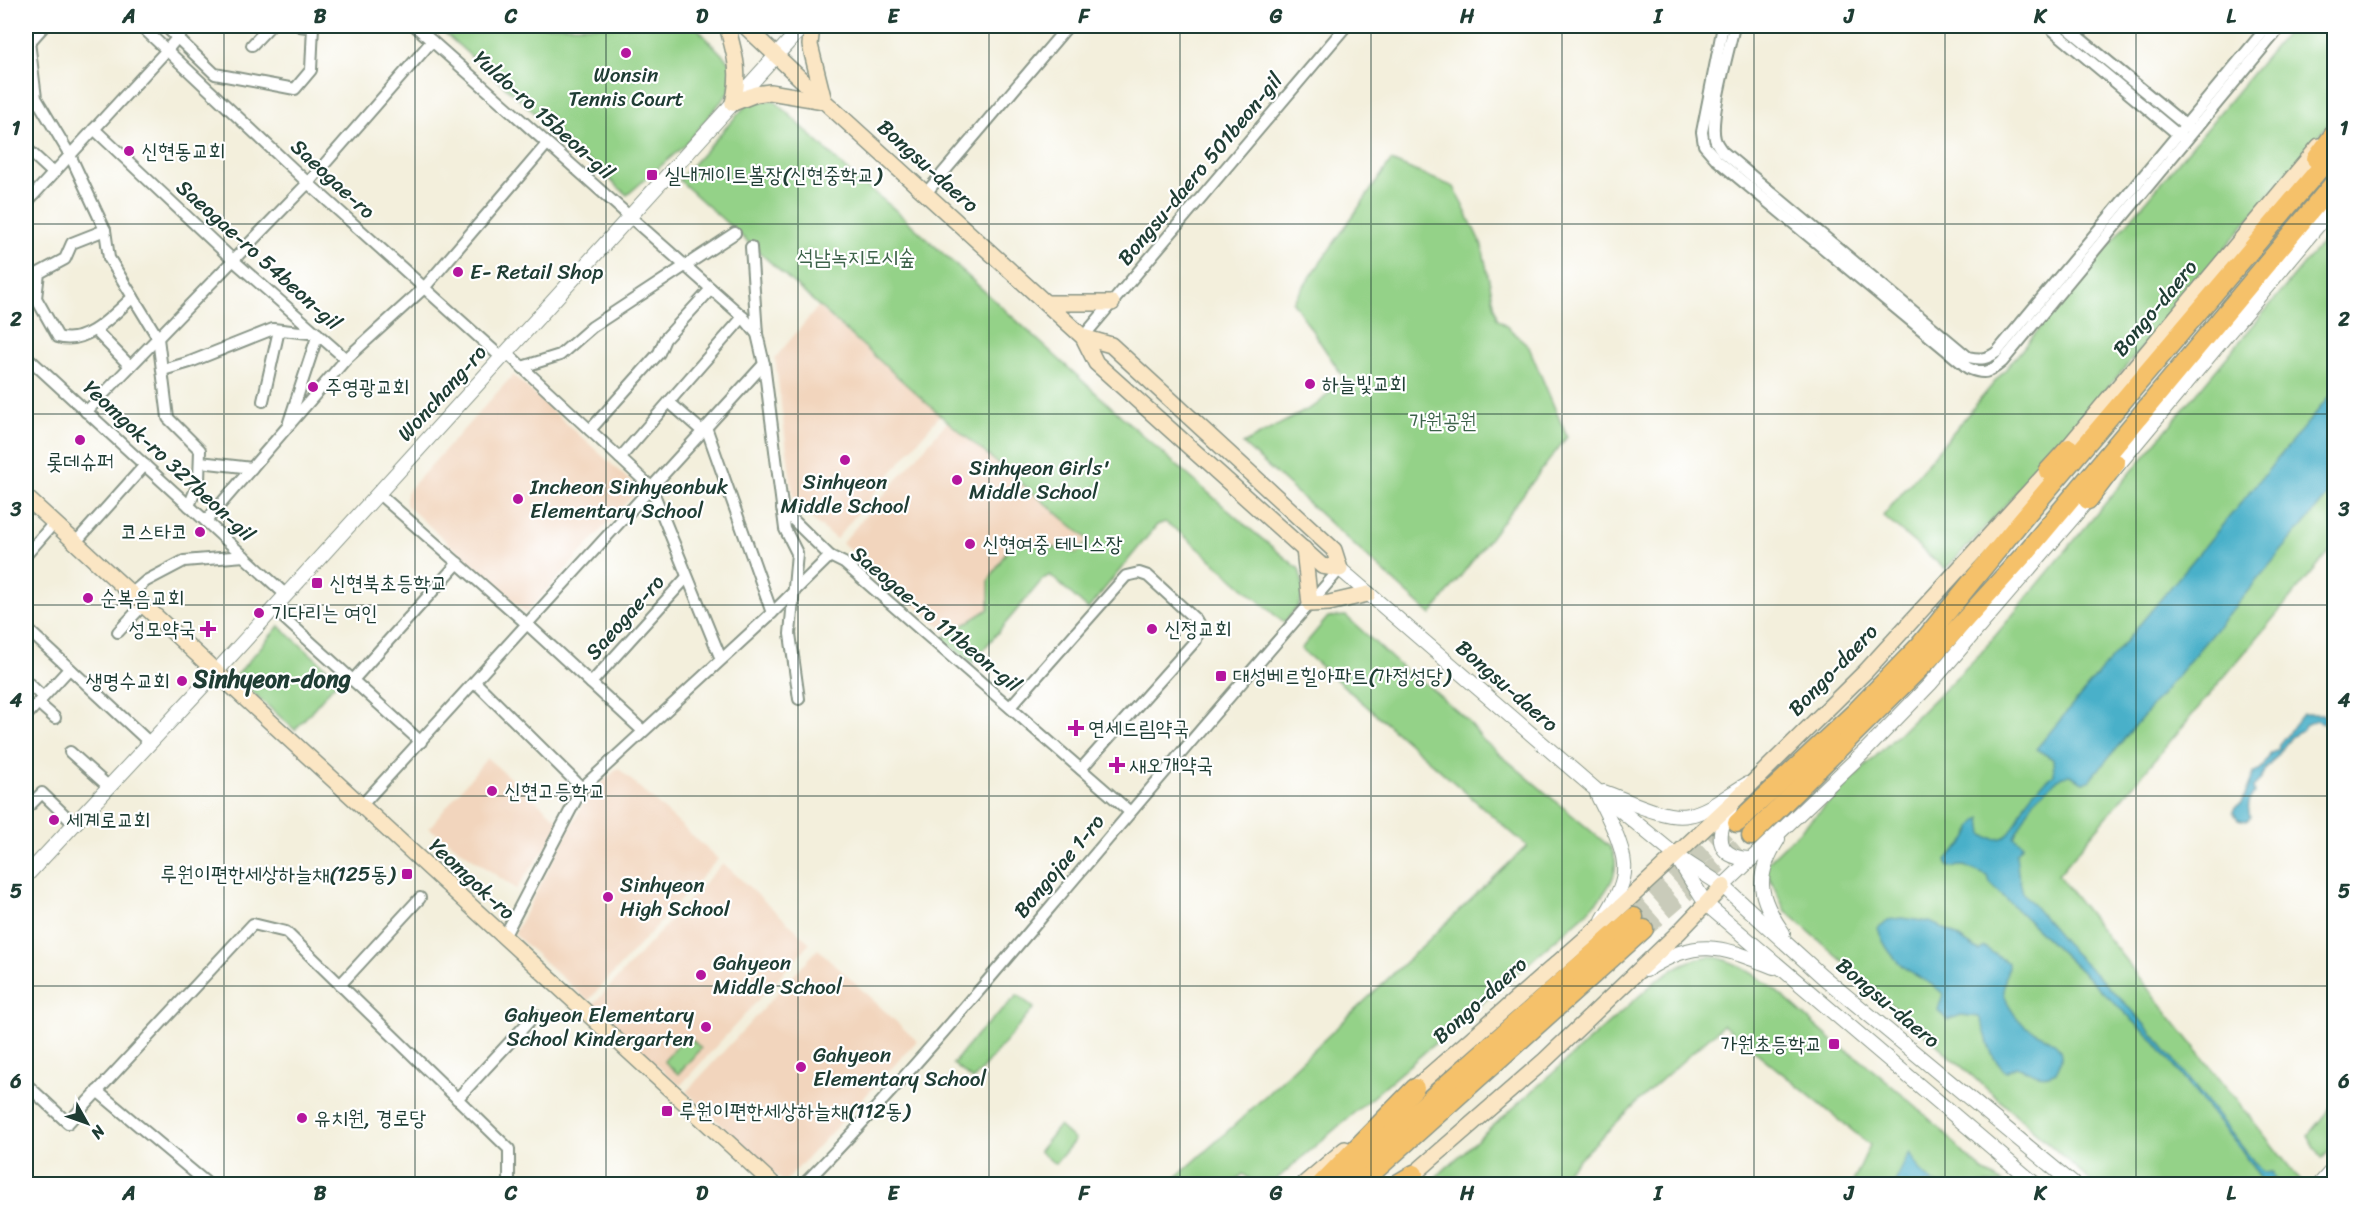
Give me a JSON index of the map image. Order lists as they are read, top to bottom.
{
  "streets": {
    "highway": ["Bongo-daero"],
    "main road": ["Bongsu-daero", "Yeomgok-ro"],
    "street": [
      "Yuldo-ro 15beon-gil",
      "Bongsu-daero 501beon-gil",
      "Saeogae-ro",
      "Saeogae-ro 54beon-gil",
      "Wonchang-ro",
      "Yeomgok-ro 327beon-gil",
      "Saeogae-ro 111beon-gil",
      "Bongojae 1-ro"
    ]
  },
  "crossings": [
    ["Yuldo-ro 15beon-gil", "Wonchang-ro"],
    ["Bongsu-daero", "Bongsu-daero 501beon-gil"],
    ["Bongsu-daero", "Bongo-daero"],
    ["Bongsu-daero", "Wonchang-ro"],
    ["Bongsu-daero", "Bongojae 1-ro"],
    ["Saeogae-ro", "Wonchang-ro"],
    ["Saeogae-ro", "Saeogae-ro 111beon-gil"],
    ["Wonchang-ro", "Yeomgok-ro 327beon-gil"],
    ["Wonchang-ro", "Yeomgok-ro"],
    ["Saeogae-ro 111beon-gil", "Bongojae 1-ro"],
    ["Saeogae-ro 111beon-gil", "Yeomgok-ro"]
  ],
  "districts": ["Sinhyeon-dong"],
  "parks": ["석남녹지도시숲", "가원공원"],
  "places": {
    "other": [
      "Wonsin Tennis Court",
      "신현동교회",
      "E- Retail Shop",
      "하늘빛교회",
      "주영광교회",
      "롯데슈퍼",
      "Sinhyeon Middle School",
      "Sinhyeon Girls' Middle School",
      "Incheon Sinhyeonbuk Elementary School",
      "코스타코",
      "신현여중 테니스장",
      "순복음교회",
      "기다리는 여인",
      "신정교회",
      "생명수교회",
      "신현고등학교",
      "세계로교회",
      "Sinhyeon High School",
      "Gahyeon Middle School",
      "Gahyeon Elementary School Kindergarten",
      "Gahyeon Elementary School",
      "유치원, 경로당"
    ],
    "transit": [
      "실내게이트볼장(신현중학교)",
      "신현북초등학교",
      "대성베르힐아파트(가정성당)",
      "루원이편한세상하늘채(125동)",
      "가원초등학교",
      "루원이편한세상하늘채(112동)"
    ],
    "health": ["성모약국", "연세드림약국", "새오개약국"]
  },
  "north": "bottom right",
  "grid": {
    "columns": [
      "A",
      "B",
      "C",
      "D",
      "E",
      "F",
      "G",
      "H",
      "I",
      "J",
      "K",
      "L"
    ],
    "rows": [
      "1",
      "2",
      "3",
      "4",
      "5",
      "6"
    ]
  }
}
